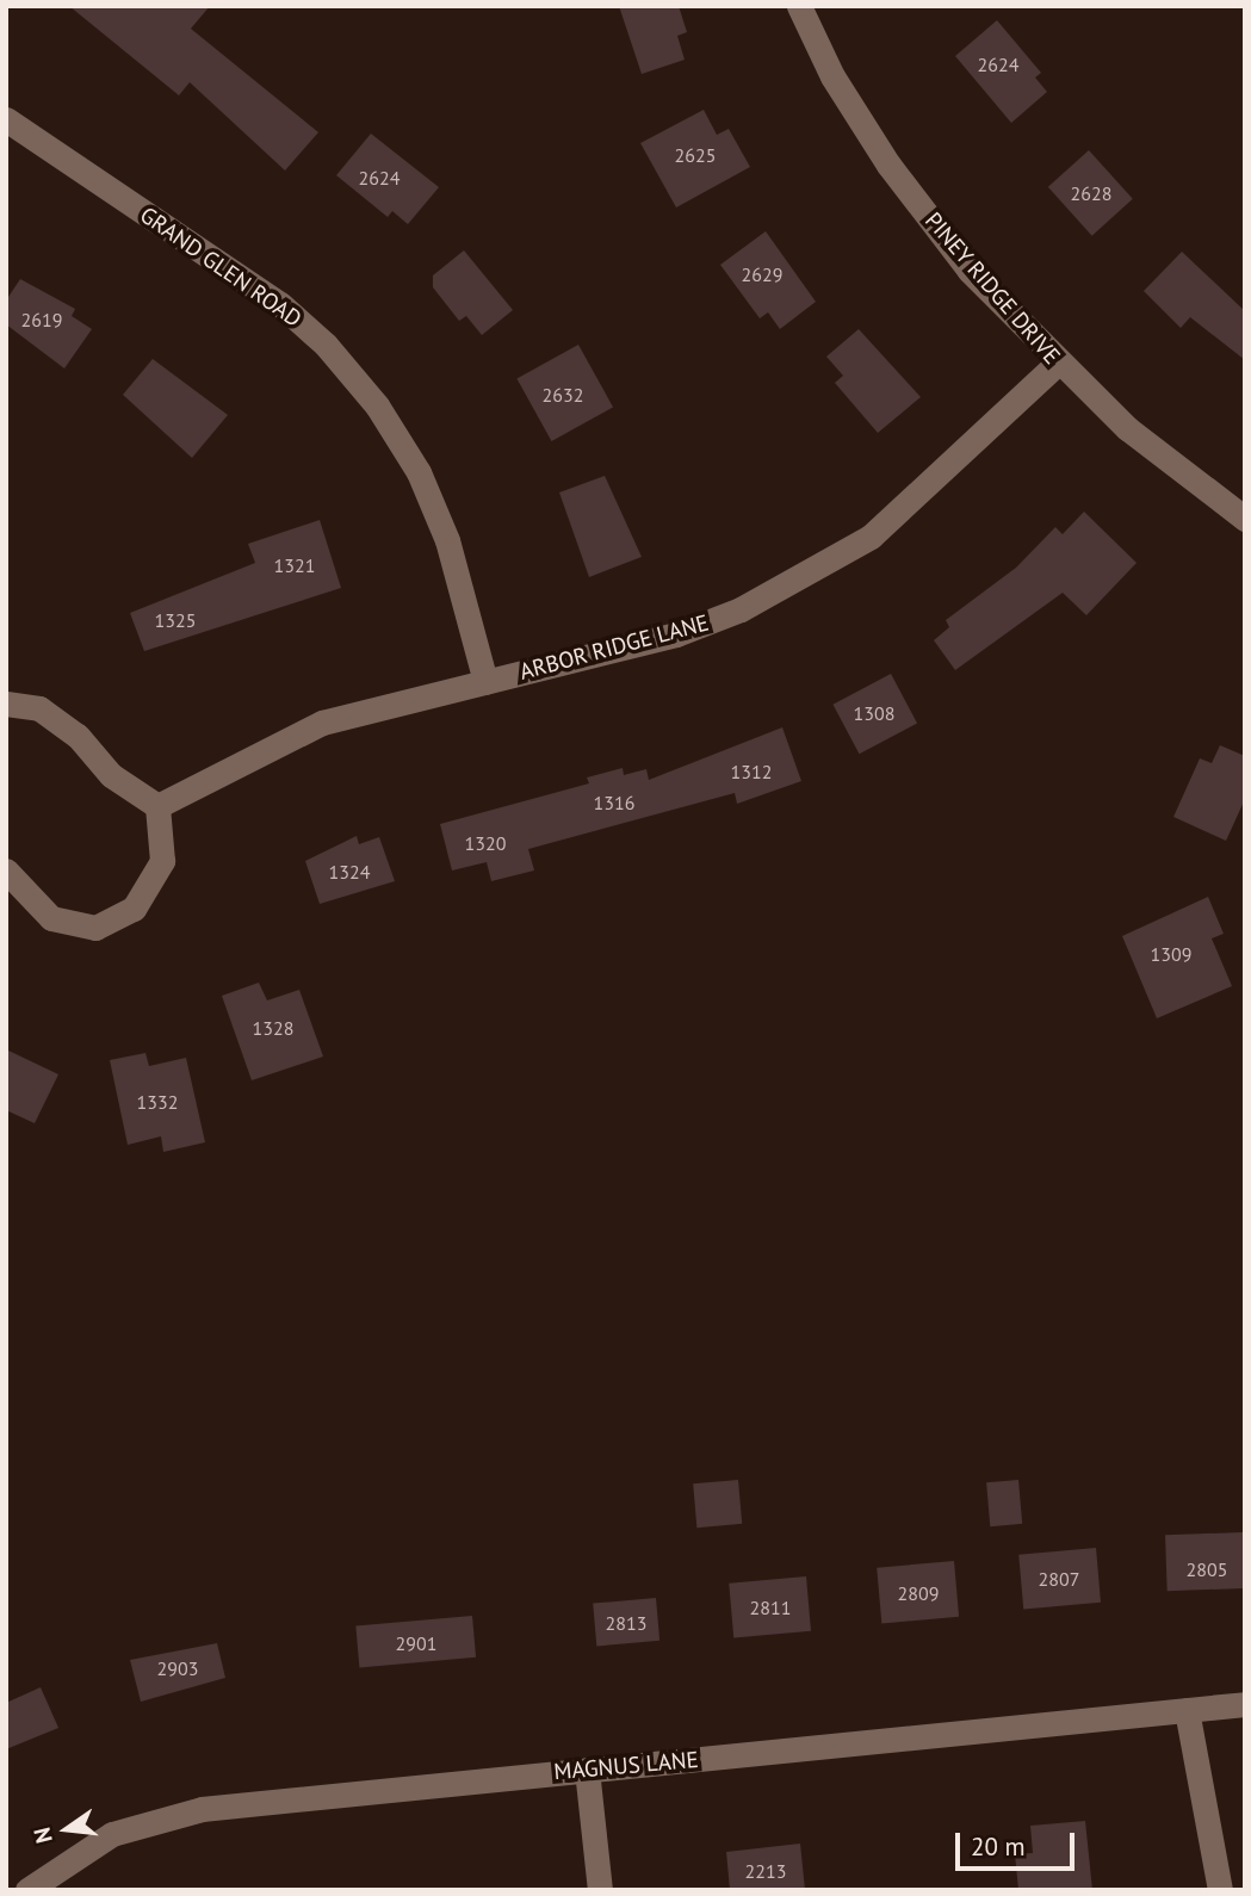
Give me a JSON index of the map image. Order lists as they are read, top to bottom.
{
  "streets": {
    "street": [
      "GRAND GLEN ROAD",
      "PINEY RIDGE DRIVE",
      "ARBOR RIDGE LANE",
      "MAGNUS LANE"
    ]
  },
  "crossings": [
    ["GRAND GLEN ROAD", "ARBOR RIDGE LANE"],
    ["PINEY RIDGE DRIVE", "ARBOR RIDGE LANE"]
  ],
  "house_numbers": [
    "2624",
    "2625",
    "2624",
    "2628",
    "2629",
    "2619",
    "2632",
    "1321",
    "1325",
    "1308",
    "1312",
    "1316",
    "1320",
    "1324",
    "1309",
    "1328",
    "1332",
    "2805",
    "2807",
    "2809",
    "2811",
    "2813",
    "2901",
    "2903",
    "2213"
  ],
  "scale_bar": "20 m",
  "north": "left"
}
